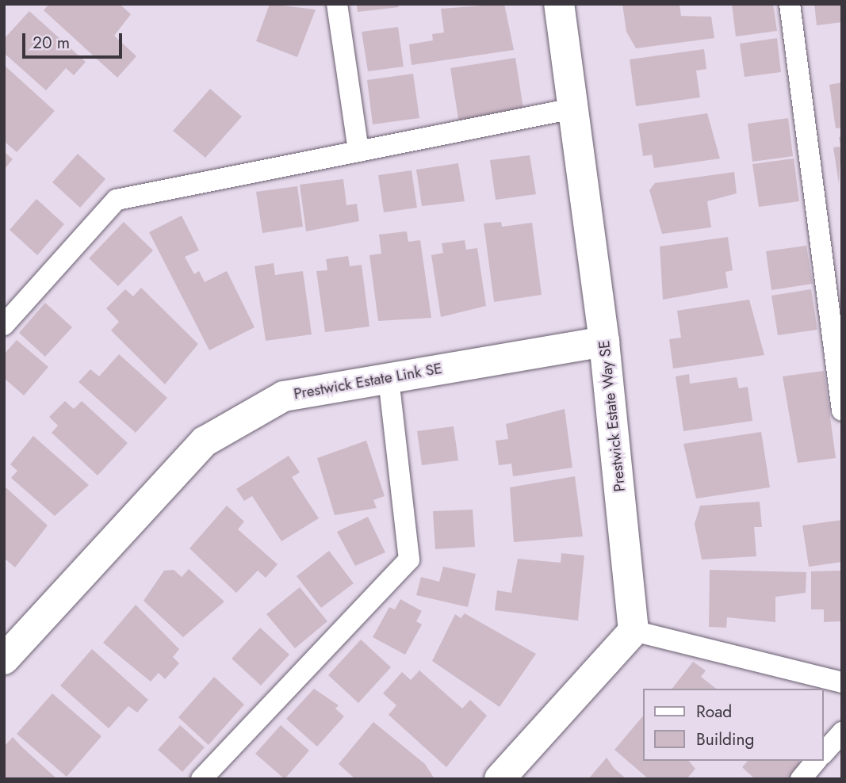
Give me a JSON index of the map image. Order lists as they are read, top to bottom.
{
  "streets": {
    "street": ["Prestwick Estate Link SE", "Prestwick Estate Way SE"]
  },
  "crossings": [
    ["Prestwick Estate Link SE", "Prestwick Estate Way SE"]
  ],
  "legend": ["Road", "Building"],
  "scale_bar": "20 m"
}
